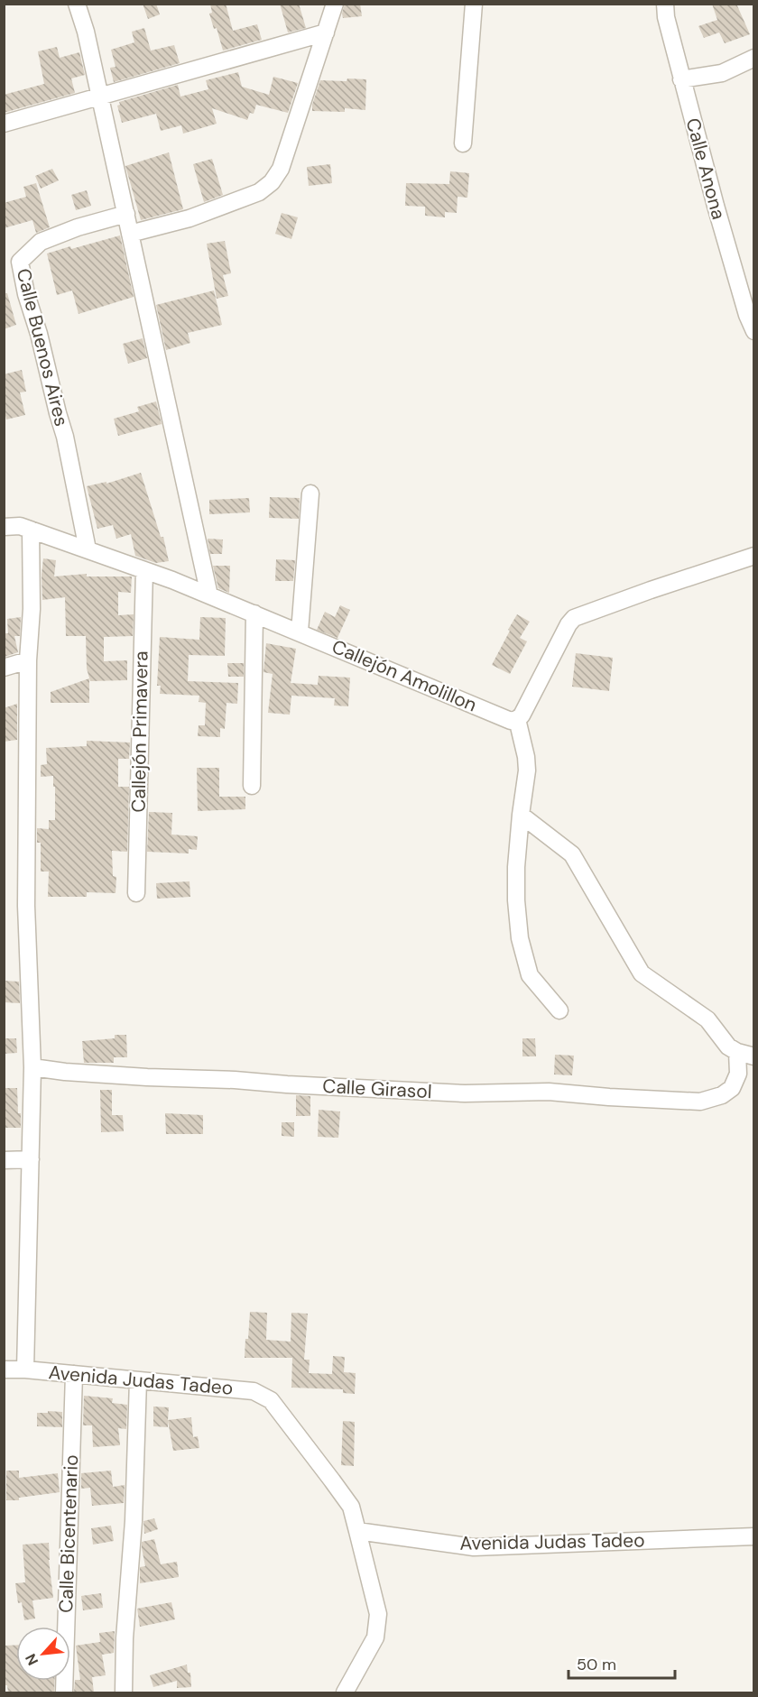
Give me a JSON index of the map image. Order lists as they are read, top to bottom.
{
  "streets": {
    "street": [
      "Calle Anona",
      "Calle Buenos Aires",
      "Callejón Amolillon",
      "Callejón Primavera",
      "Calle Girasol",
      "Avenida Judas Tadeo",
      "Calle Bicentenario"
    ]
  },
  "crossings": [
    ["Calle Buenos Aires", "Callejón Amolillon"],
    ["Callejón Amolillon", "Callejón Primavera"],
    ["Avenida Judas Tadeo", "Calle Bicentenario"]
  ],
  "scale_bar": "50 m",
  "north": "bottom left"
}
